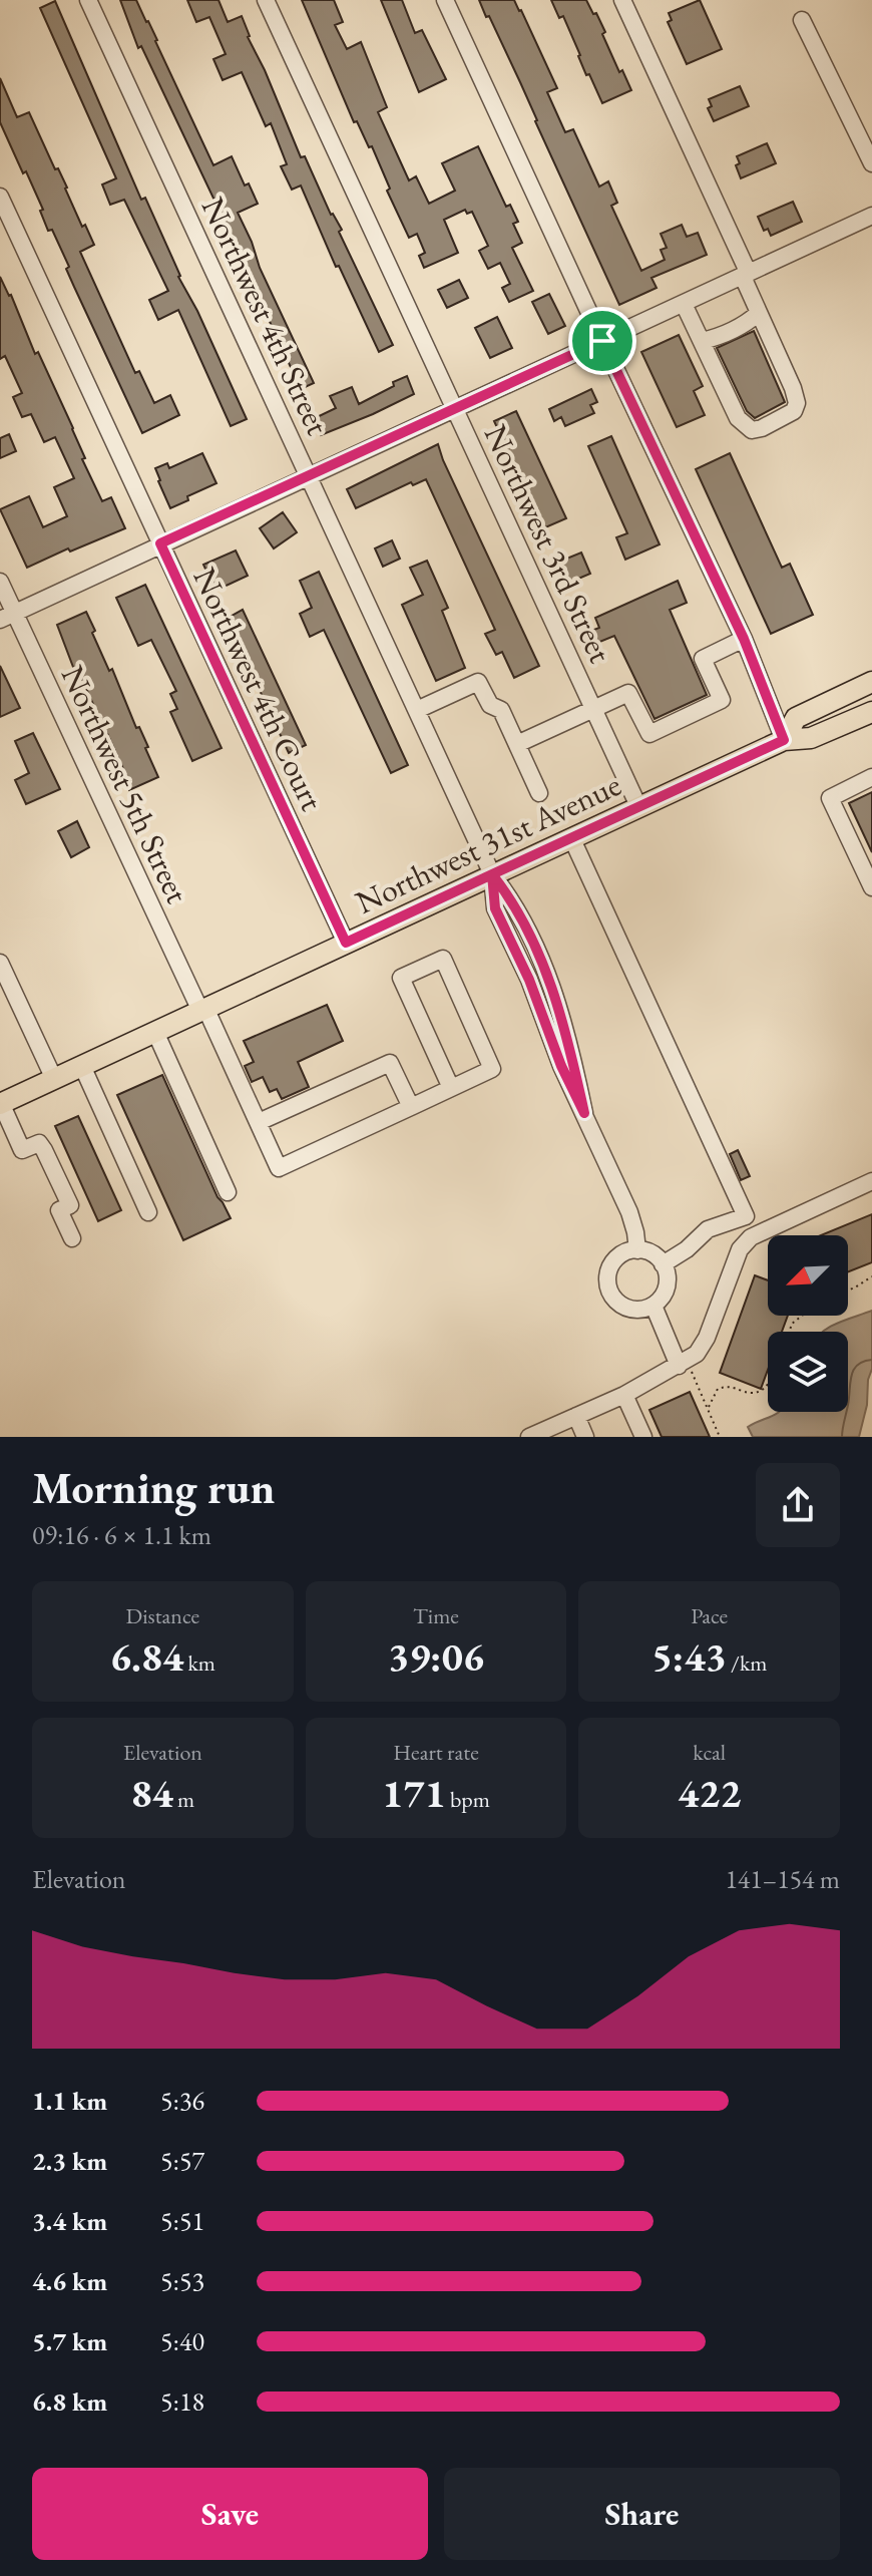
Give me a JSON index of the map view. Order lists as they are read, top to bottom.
{
  "streets": {
    "main road": ["Northwest 31st Avenue"],
    "street": [
      "Northwest 4th Street",
      "Northwest 3rd Street",
      "Northwest 4th Court",
      "Northwest 5th Street"
    ]
  },
  "crossings": [
    ["Northwest 4th Street", "Northwest 31st Avenue"],
    ["Northwest 3rd Street", "Northwest 31st Avenue"],
    ["Northwest 4th Court", "Northwest 31st Avenue"],
    ["Northwest 5th Street", "Northwest 31st Avenue"]
  ],
  "north": "bottom left",
  "page": {
    "heading": ["Morning run", "09:16 · 6 × 1.1 km"],
    "stats": [
      ["Distance", "6.84 km"],
      ["Time", "39:06"],
      ["Pace", "5:43 /km"],
      ["Elevation", "84 m"],
      ["Heart rate", "171 bpm"],
      ["kcal", "422"]
    ],
    "chart": ["Elevation", "141–154 m"],
    "list": [
      {
        "name": "1.1 km",
        "note": "5:36"
      },
      {
        "name": "2.3 km",
        "note": "5:57"
      },
      {
        "name": "3.4 km",
        "note": "5:51"
      },
      {
        "name": "4.6 km",
        "note": "5:53"
      },
      {
        "name": "5.7 km",
        "note": "5:40"
      },
      {
        "name": "6.8 km",
        "note": "5:18"
      }
    ],
    "buttons": ["Save", "Share"]
  }
}
